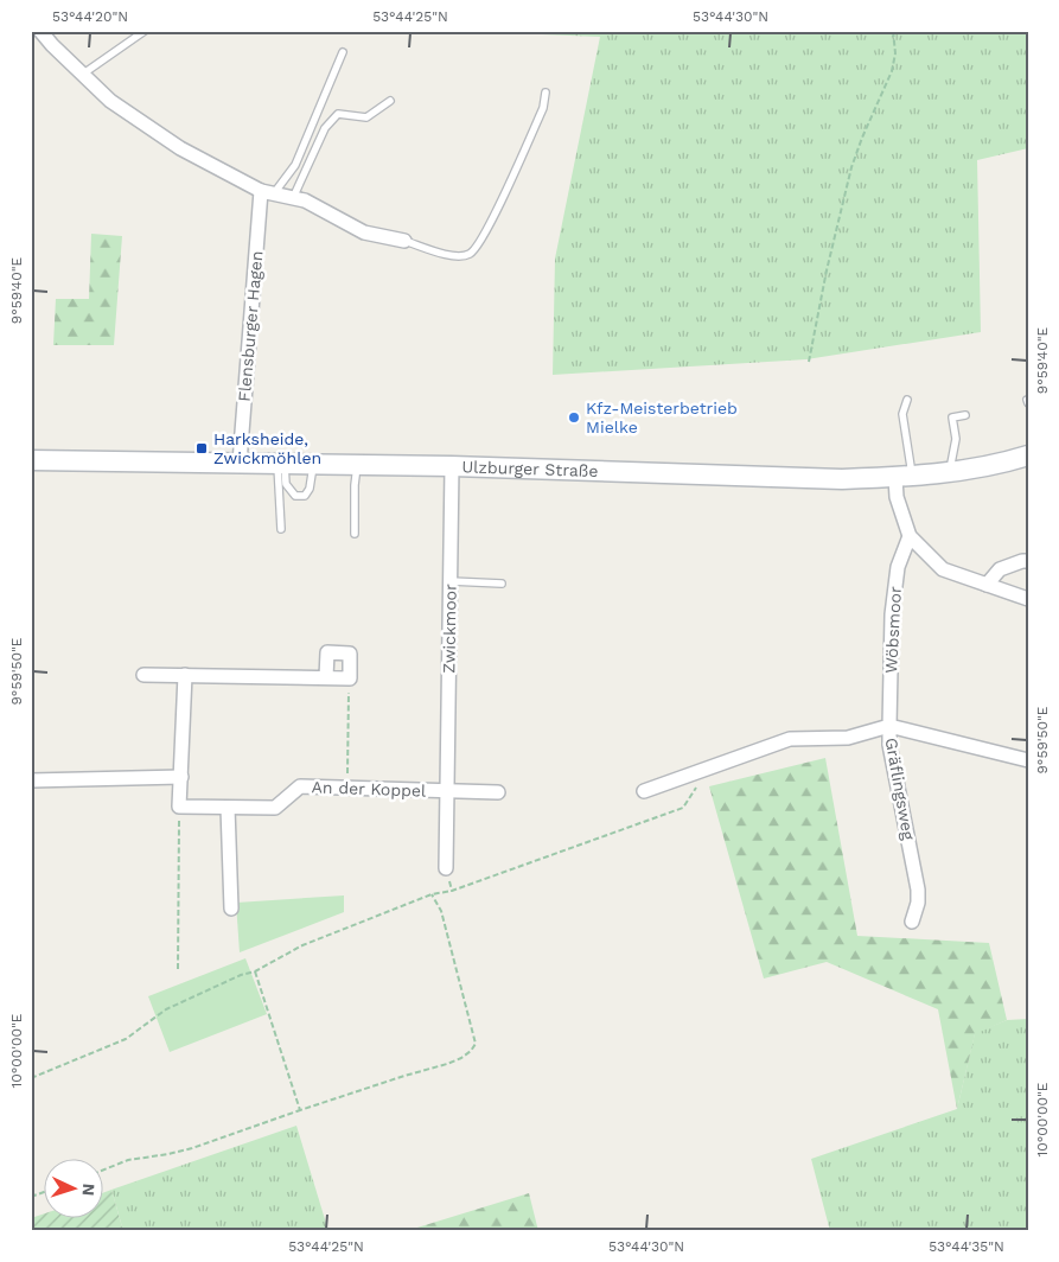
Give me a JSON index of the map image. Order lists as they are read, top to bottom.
{
  "streets": {
    "main road": ["Ulzburger Straße"],
    "street": [
      "Flensburger Hagen",
      "Zwickmoor",
      "Wöbsmoor",
      "An der Koppel",
      "Gräflingsweg"
    ]
  },
  "crossings": [
    ["Flensburger Hagen", "Ulzburger Straße"],
    ["Ulzburger Straße", "Zwickmoor"],
    ["Zwickmoor", "An der Koppel"],
    ["Wöbsmoor", "Gräflingsweg"]
  ],
  "places": {
    "other": ["Kfz-Meisterbetrieb Mielke"],
    "transit": ["Harksheide, Zwickmöhlen"]
  },
  "north": "right",
  "coordinates": [
    "53°44'20\"N",
    "53°44'25\"N",
    "53°44'30\"N",
    "9°59'40\"E",
    "9°59'50\"E",
    "10°00'00\"E",
    "53°44'35\"N"
  ]
}
